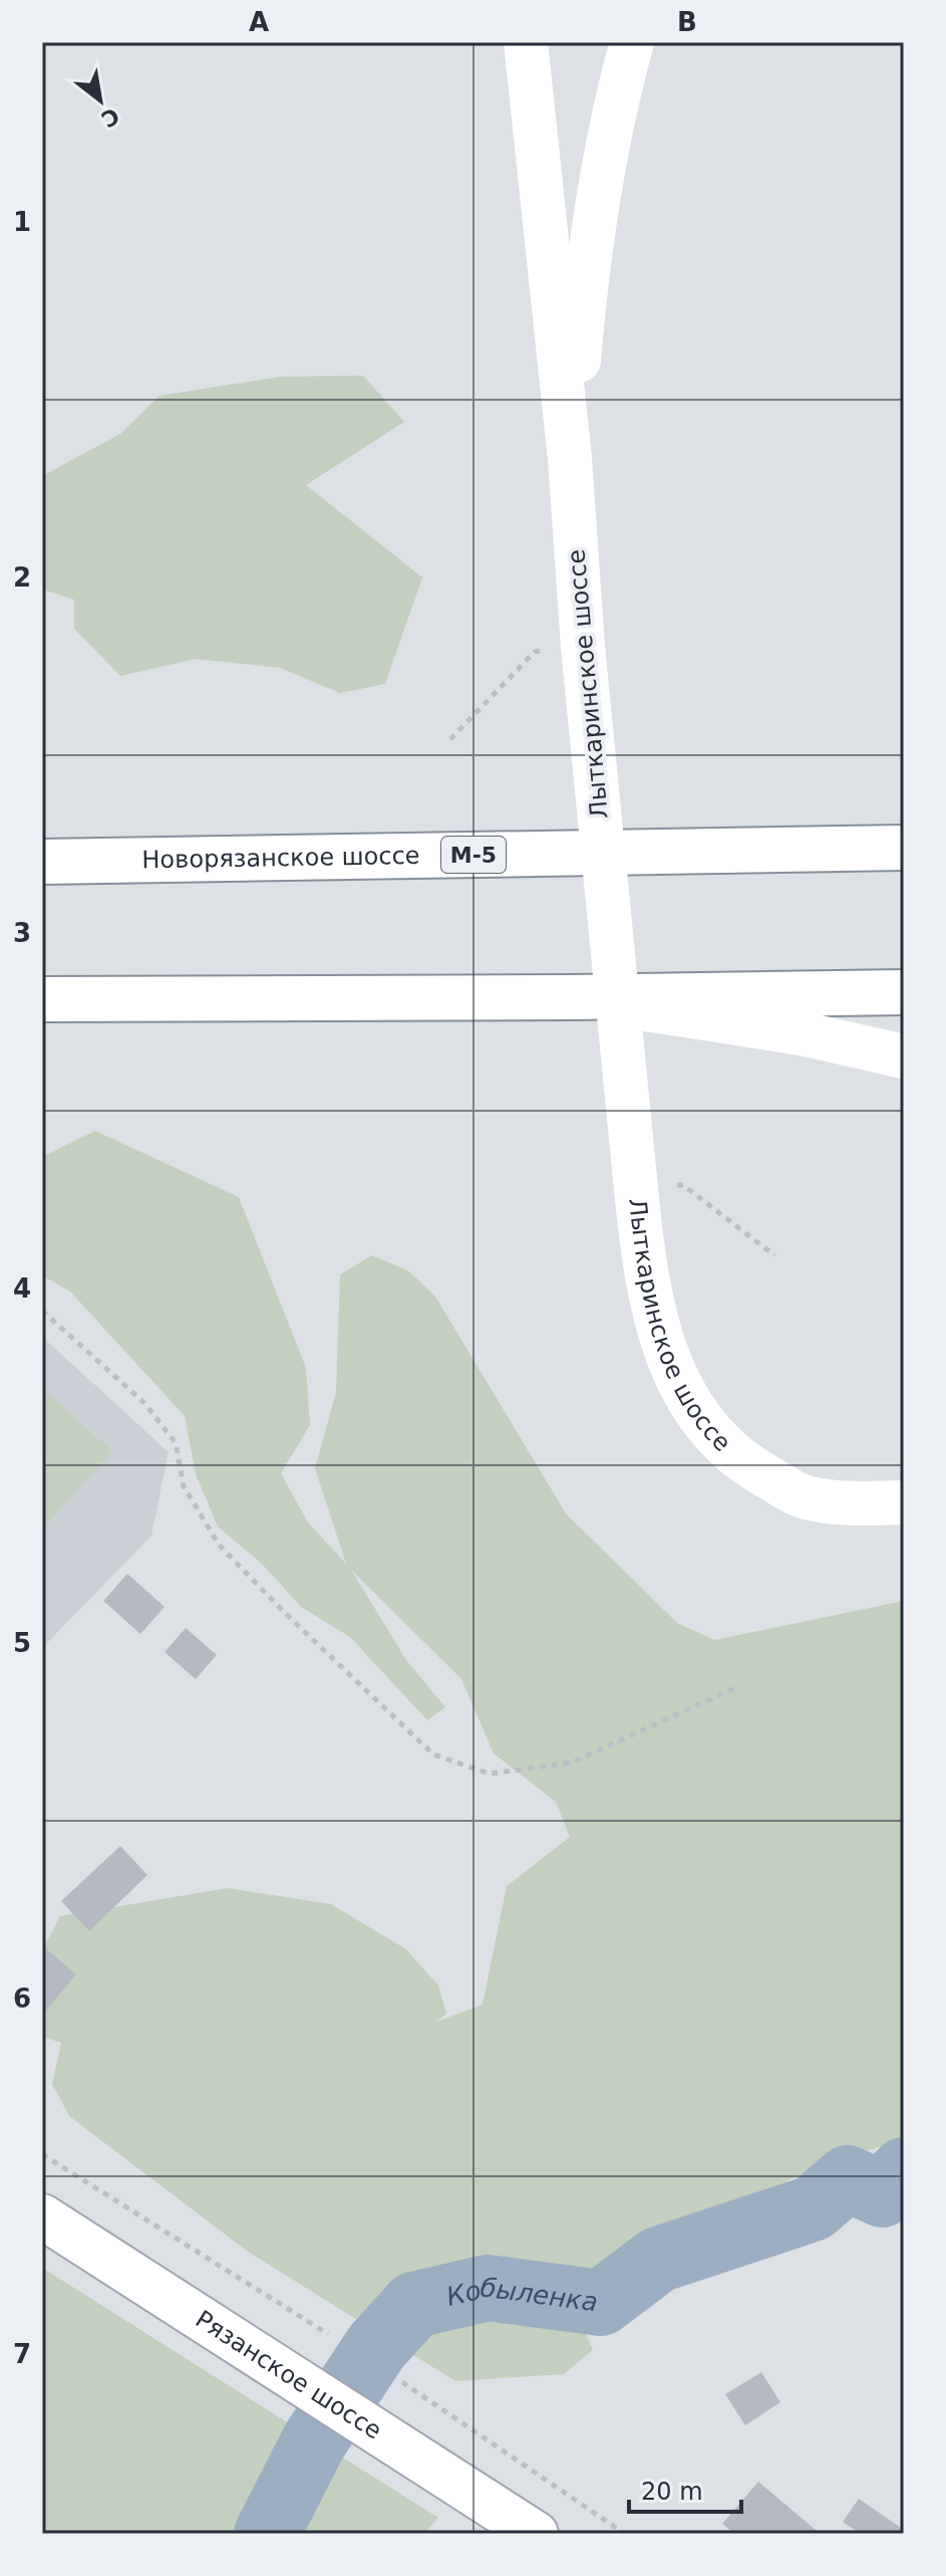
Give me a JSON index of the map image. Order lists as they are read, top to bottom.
{
  "streets": {
    "main road": [
      "Лыткаринское шоссе",
      "М-5",
      "Новорязанское шоссе",
      "Рязанское шоссе"
    ]
  },
  "water": ["Кобыленка"],
  "scale_bar": "20 m",
  "north": "bottom right",
  "grid": {
    "columns": ["A", "B"],
    "rows": [
      "1",
      "2",
      "3",
      "4",
      "5",
      "6",
      "7"
    ]
  }
}
